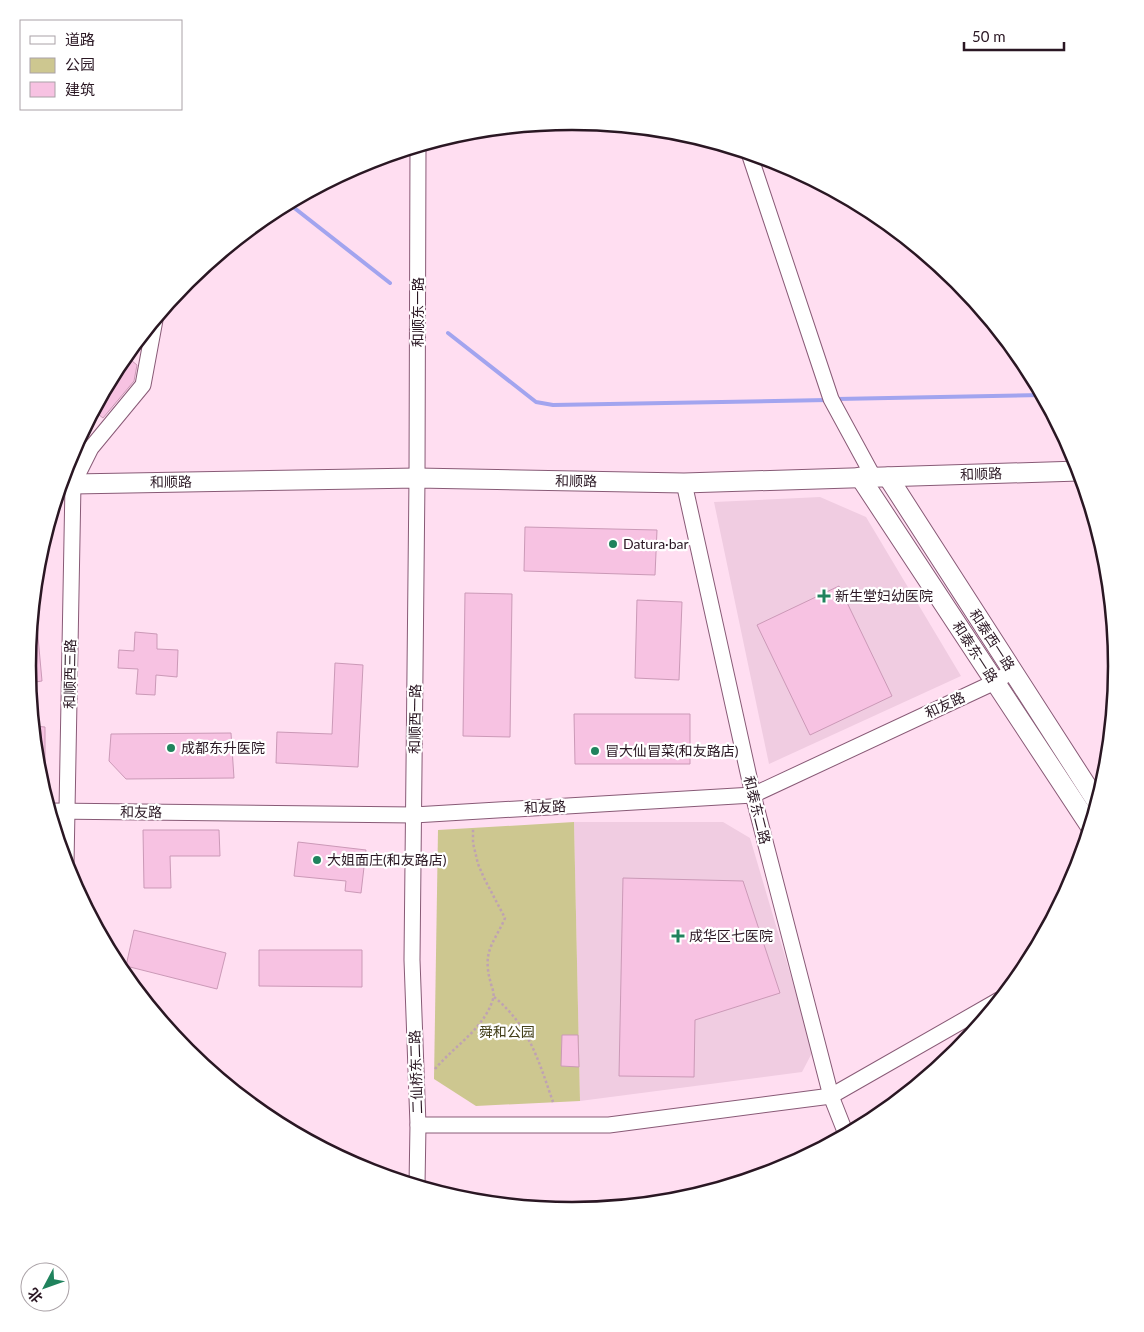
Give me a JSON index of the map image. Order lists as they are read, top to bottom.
{
  "streets": {
    "street": [
      "和顺东一路",
      "和顺路",
      "和泰西一路",
      "和泰东一路",
      "和顺西三路",
      "和友路",
      "和顺西一路",
      "和泰东二路",
      "二仙桥东二路"
    ]
  },
  "crossings": [
    ["和顺东一路", "和顺路"],
    ["和顺东一路", "和顺西一路"],
    ["和顺路", "和泰西一路"],
    ["和顺路", "和泰东一路"],
    ["和顺路", "和顺西三路"],
    ["和顺路", "和顺西一路"],
    ["和顺路", "和泰东二路"],
    ["和泰西一路", "和泰东一路"],
    ["和泰西一路", "和友路"],
    ["和泰东一路", "和友路"],
    ["和顺西三路", "和友路"],
    ["和友路", "和顺西一路"],
    ["和友路", "和泰东二路"],
    ["和顺西一路", "二仙桥东二路"]
  ],
  "parks": ["舜和公园"],
  "places": {
    "other": [
      "Datura·bar",
      "成都东升医院",
      "冒大仙冒菜(和友路店)",
      "大姐面庄(和友路店)"
    ],
    "health": ["新生堂妇幼医院", "成华区七医院"]
  },
  "legend": ["道路", "公园", "建筑"],
  "scale_bar": "50 m",
  "north": "bottom left"
}
